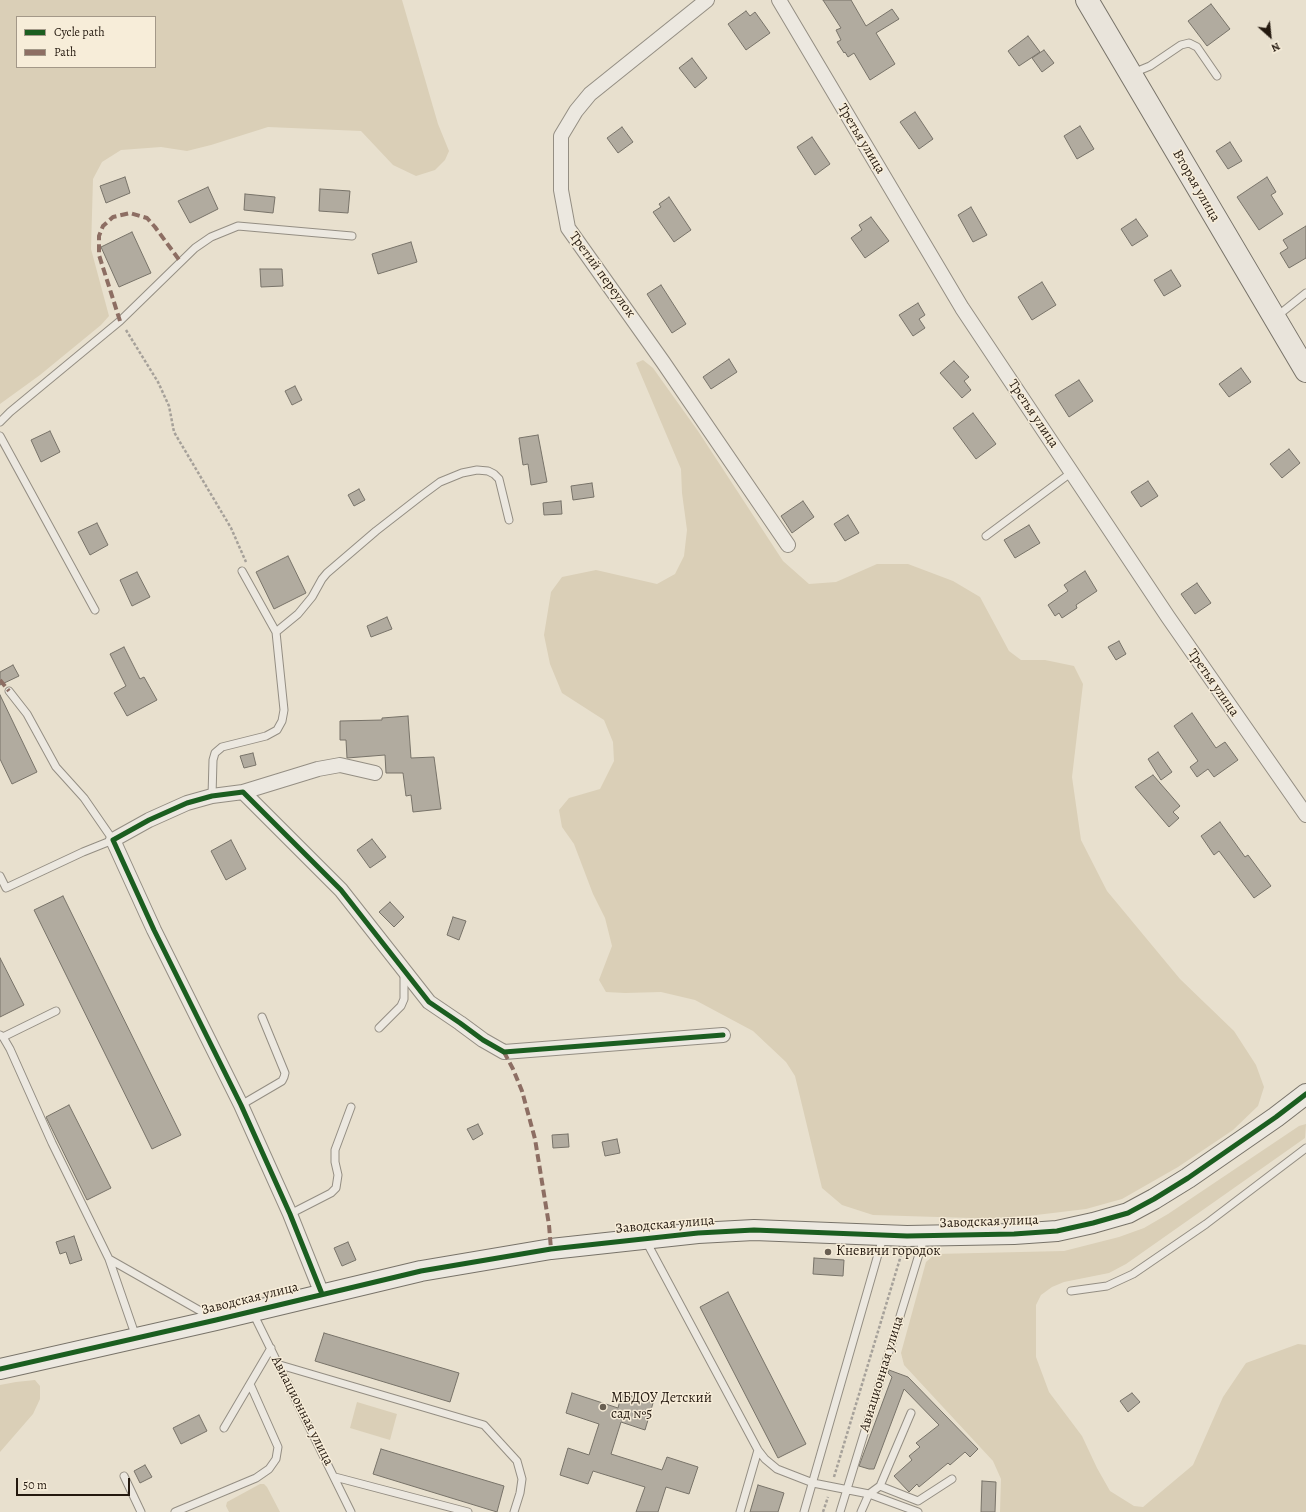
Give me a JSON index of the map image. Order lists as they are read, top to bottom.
{
  "streets": {
    "main road": ["Вторая улица"],
    "street": ["Третья улица", "Третий переулок", "Заводская улица"],
    "lane": ["Авиационная улица"]
  },
  "crossings": [
    ["Заводская улица", "Авиационная улица"]
  ],
  "places": ["Кневичи городок", "МБДОУ Детский сад №5"],
  "legend": ["Cycle path", "Path"],
  "scale_bar": "50 m",
  "north": "bottom right"
}
